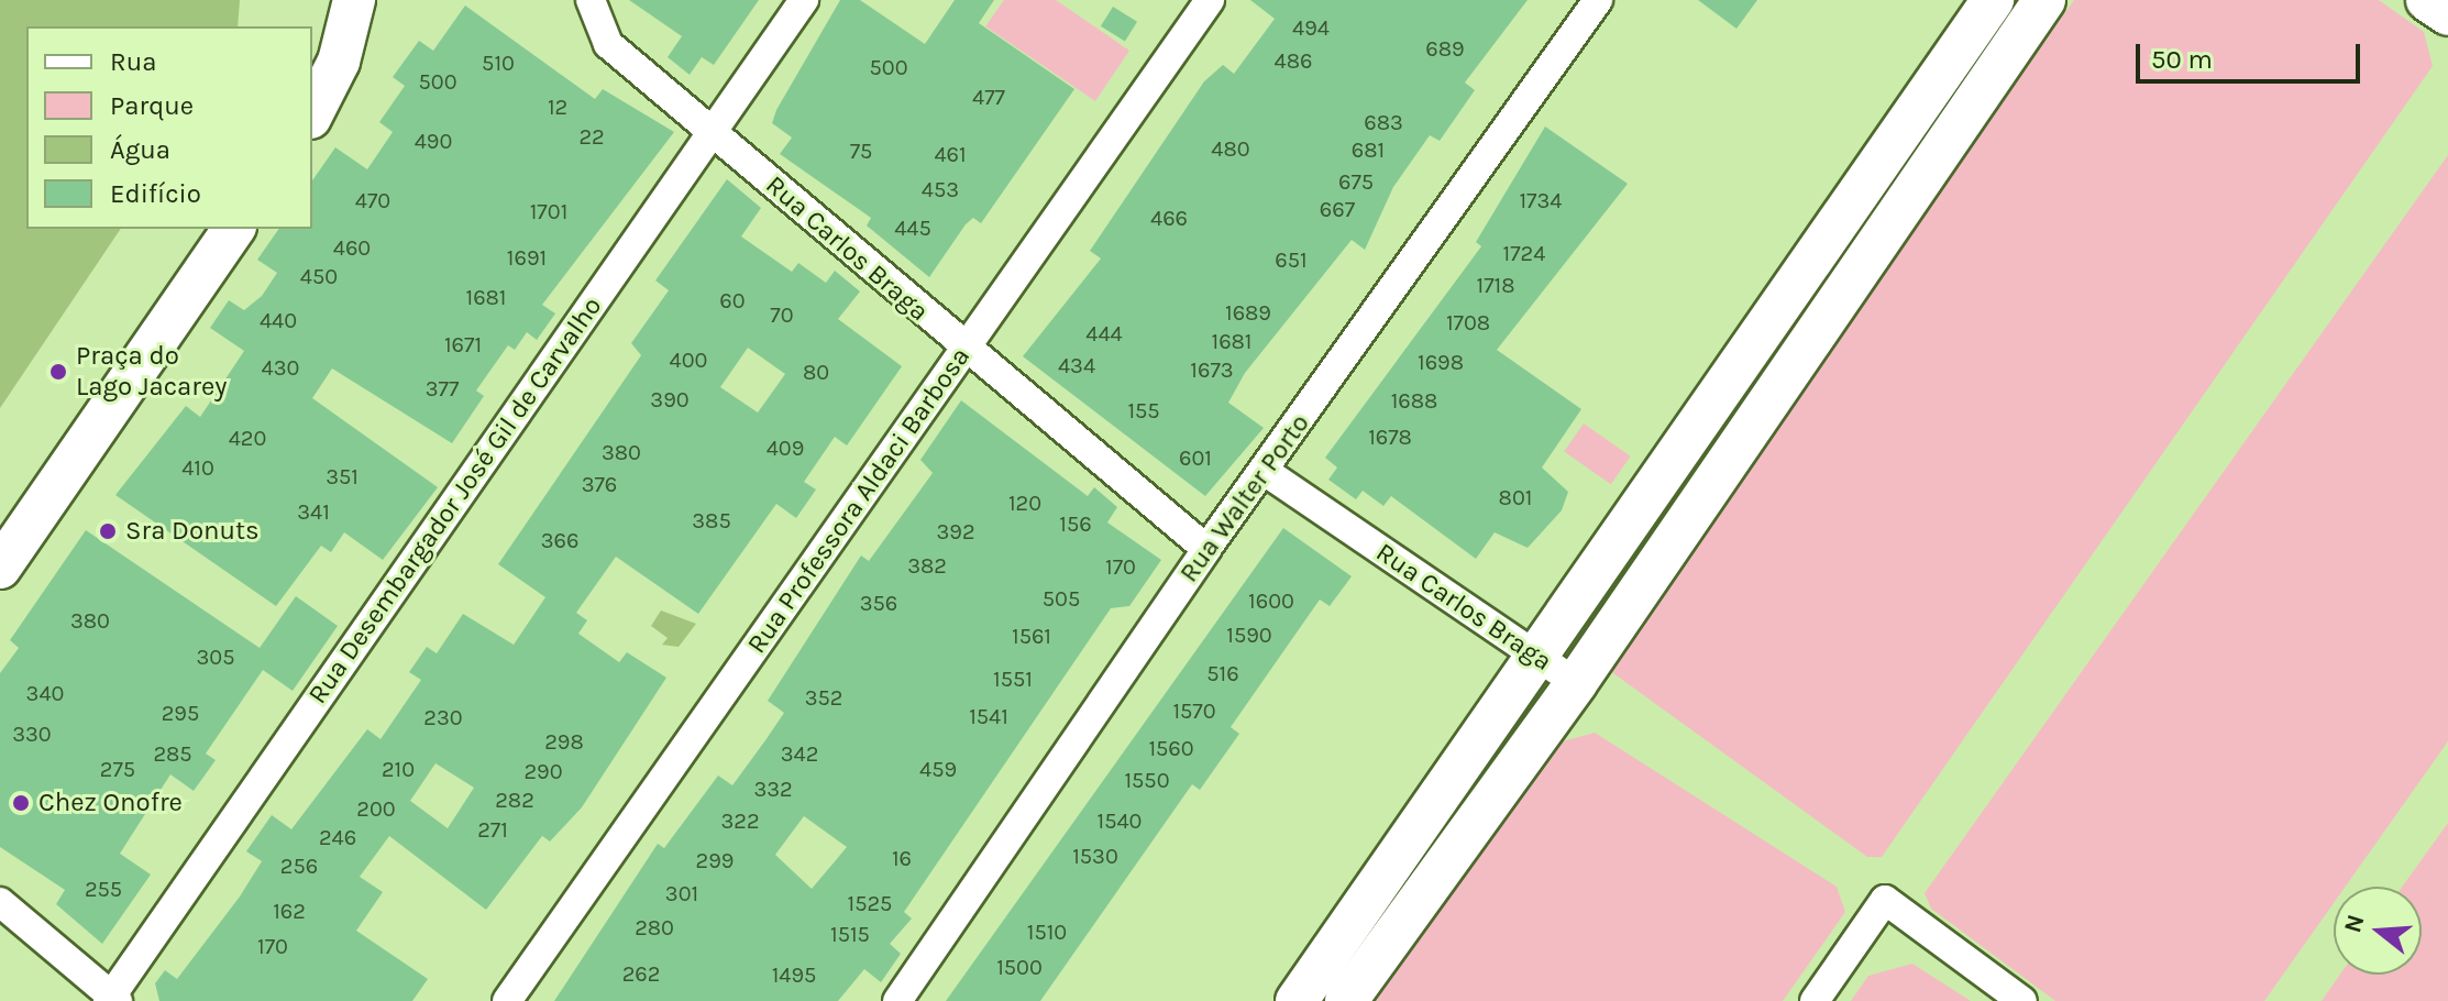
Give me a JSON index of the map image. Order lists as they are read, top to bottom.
{
  "streets": {
    "street": [
      "Rua Carlos Braga",
      "Rua Walter Porto",
      "Rua Desembargador José Gil de Carvalho",
      "Rua Professora Aldaci Barbosa"
    ]
  },
  "crossings": [
    ["Rua Carlos Braga", "Rua Walter Porto"],
    ["Rua Carlos Braga", "Rua Desembargador José Gil de Carvalho"],
    ["Rua Carlos Braga", "Rua Professora Aldaci Barbosa"]
  ],
  "places": ["Praça do Lago Jacarey", "Sra Donuts", "Chez Onofre"],
  "house_numbers": [
    "494",
    "689",
    "486",
    "510",
    "500",
    "500",
    "477",
    "12",
    "683",
    "22",
    "490",
    "480",
    "681",
    "75",
    "461",
    "675",
    "453",
    "470",
    "1734",
    "667",
    "1701",
    "466",
    "445",
    "460",
    "1724",
    "1691",
    "651",
    "450",
    "1718",
    "1681",
    "60",
    "1689",
    "70",
    "440",
    "1708",
    "444",
    "1681",
    "1671",
    "400",
    "1698",
    "434",
    "430",
    "1673",
    "80",
    "377",
    "390",
    "1688",
    "155",
    "1678",
    "420",
    "409",
    "380",
    "601",
    "410",
    "351",
    "376",
    "801",
    "120",
    "341",
    "385",
    "156",
    "392",
    "366",
    "382",
    "170",
    "505",
    "1600",
    "356",
    "380",
    "1590",
    "1561",
    "305",
    "516",
    "1551",
    "340",
    "352",
    "1570",
    "295",
    "1541",
    "230",
    "330",
    "298",
    "1560",
    "285",
    "342",
    "275",
    "210",
    "459",
    "290",
    "1550",
    "332",
    "282",
    "200",
    "322",
    "1540",
    "271",
    "246",
    "1530",
    "16",
    "299",
    "256",
    "255",
    "301",
    "1525",
    "162",
    "280",
    "1510",
    "1515",
    "170",
    "1500",
    "262",
    "1495"
  ],
  "legend": [
    "Rua",
    "Parque",
    "Água",
    "Edifício"
  ],
  "scale_bar": "50 m",
  "north": "left"
}
